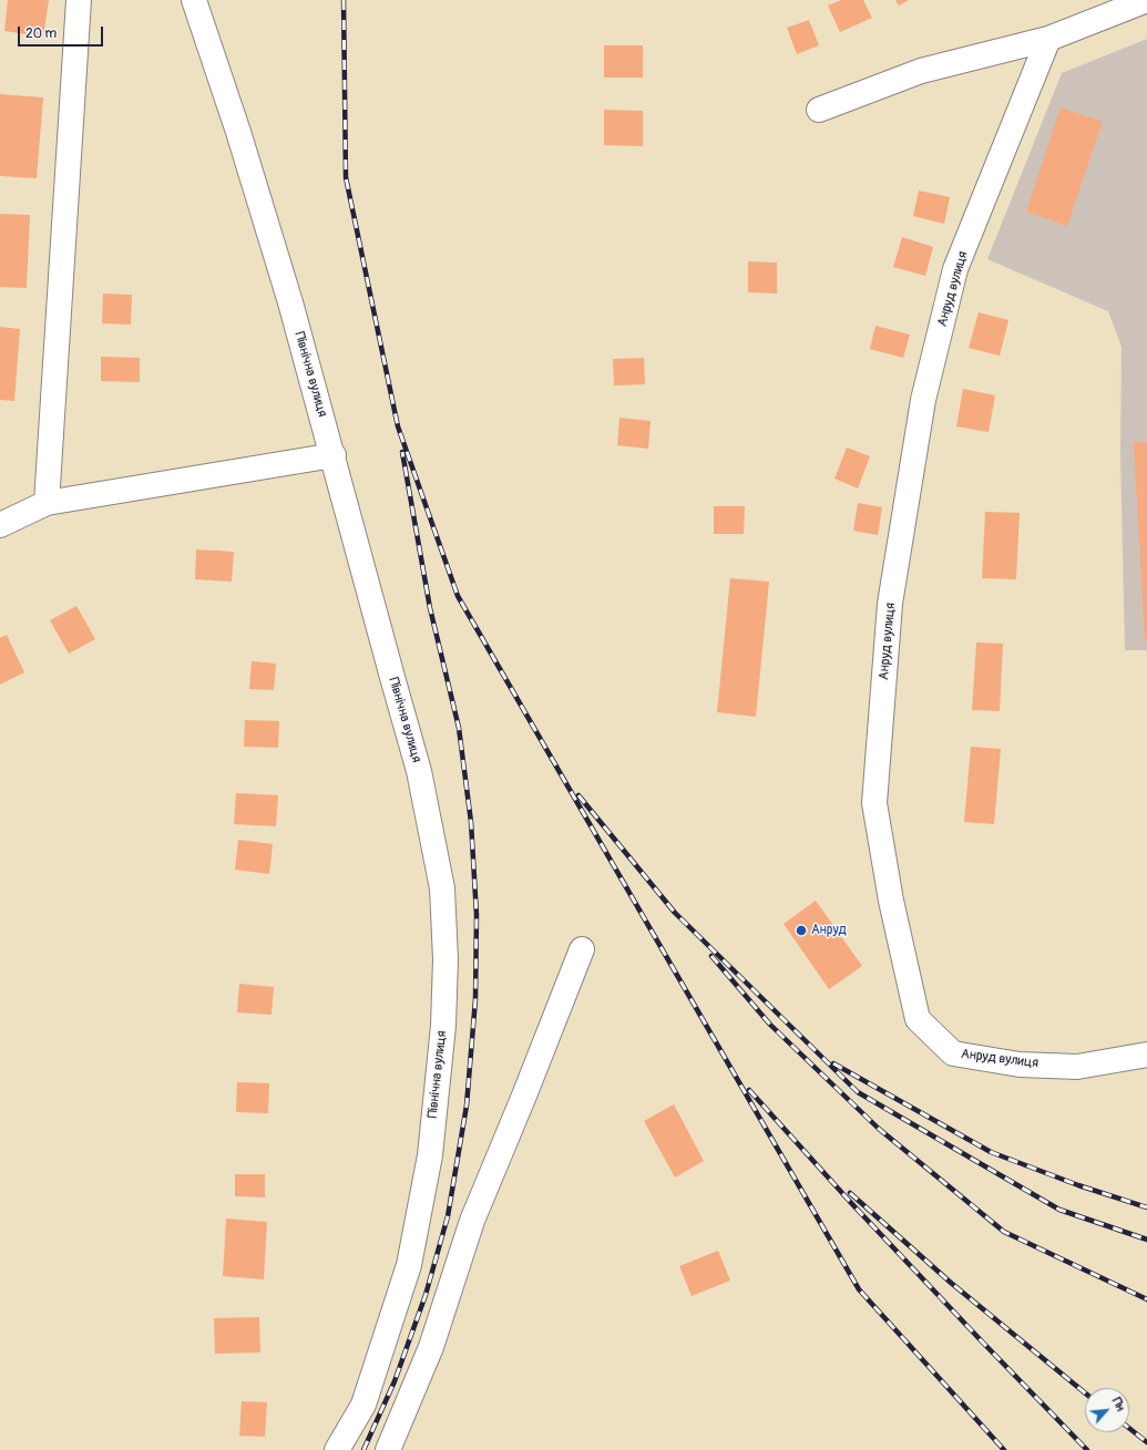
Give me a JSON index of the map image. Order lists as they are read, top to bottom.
{
  "streets": {
    "street": ["Анруд вулиця", "Північна вулиця"]
  },
  "places": ["Анруд"],
  "scale_bar": "20 m",
  "north": "top right"
}
